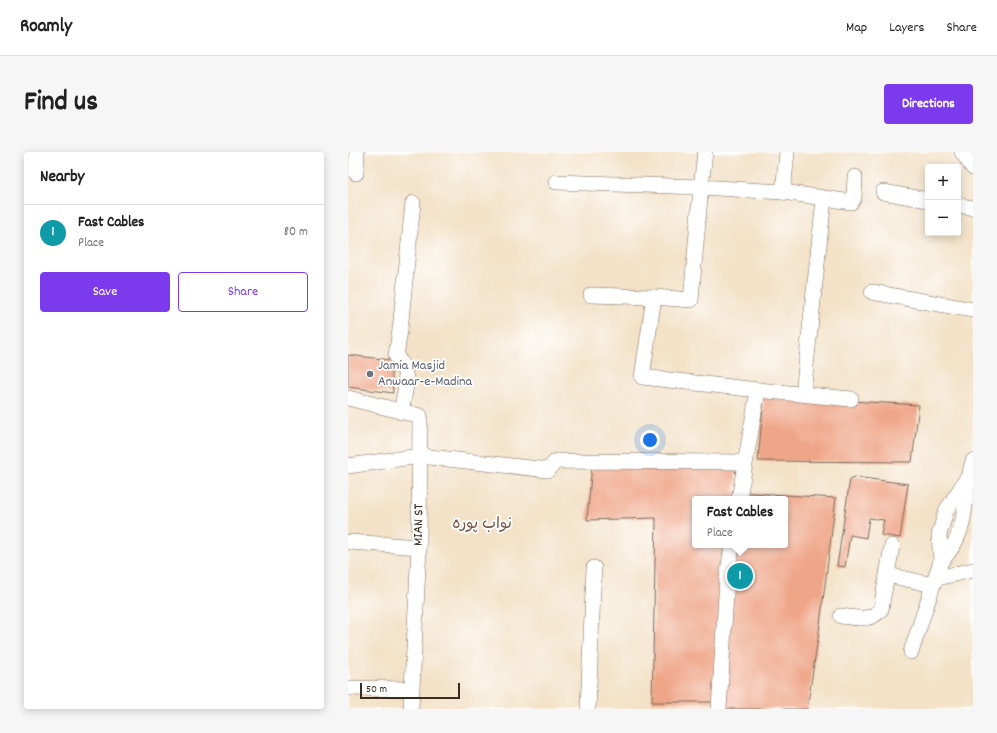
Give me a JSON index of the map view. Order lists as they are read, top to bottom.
{
  "streets": {
    "street": ["MIAN ST"]
  },
  "districts": ["نواب پورہ"],
  "places": ["Jamia Masjid Anwaar-e-Madina"],
  "scale_bar": "50 m",
  "page": {
    "header": "Roamly",
    "nav": ["Map", "Layers", "Share"],
    "title": "Find us",
    "buttons": [
      "Directions",
      ["Save", "Share"]
    ],
    "heading": "Nearby",
    "map_buttons": ["+", "−"],
    "list": [
      {
        "mark": "1",
        "name": "Fast Cables",
        "note": "Place",
        "value": "80 m"
      }
    ],
    "popup": ["Fast Cables", "Place"],
    "pins": "1",
    "scale": "50 m"
  }
}
